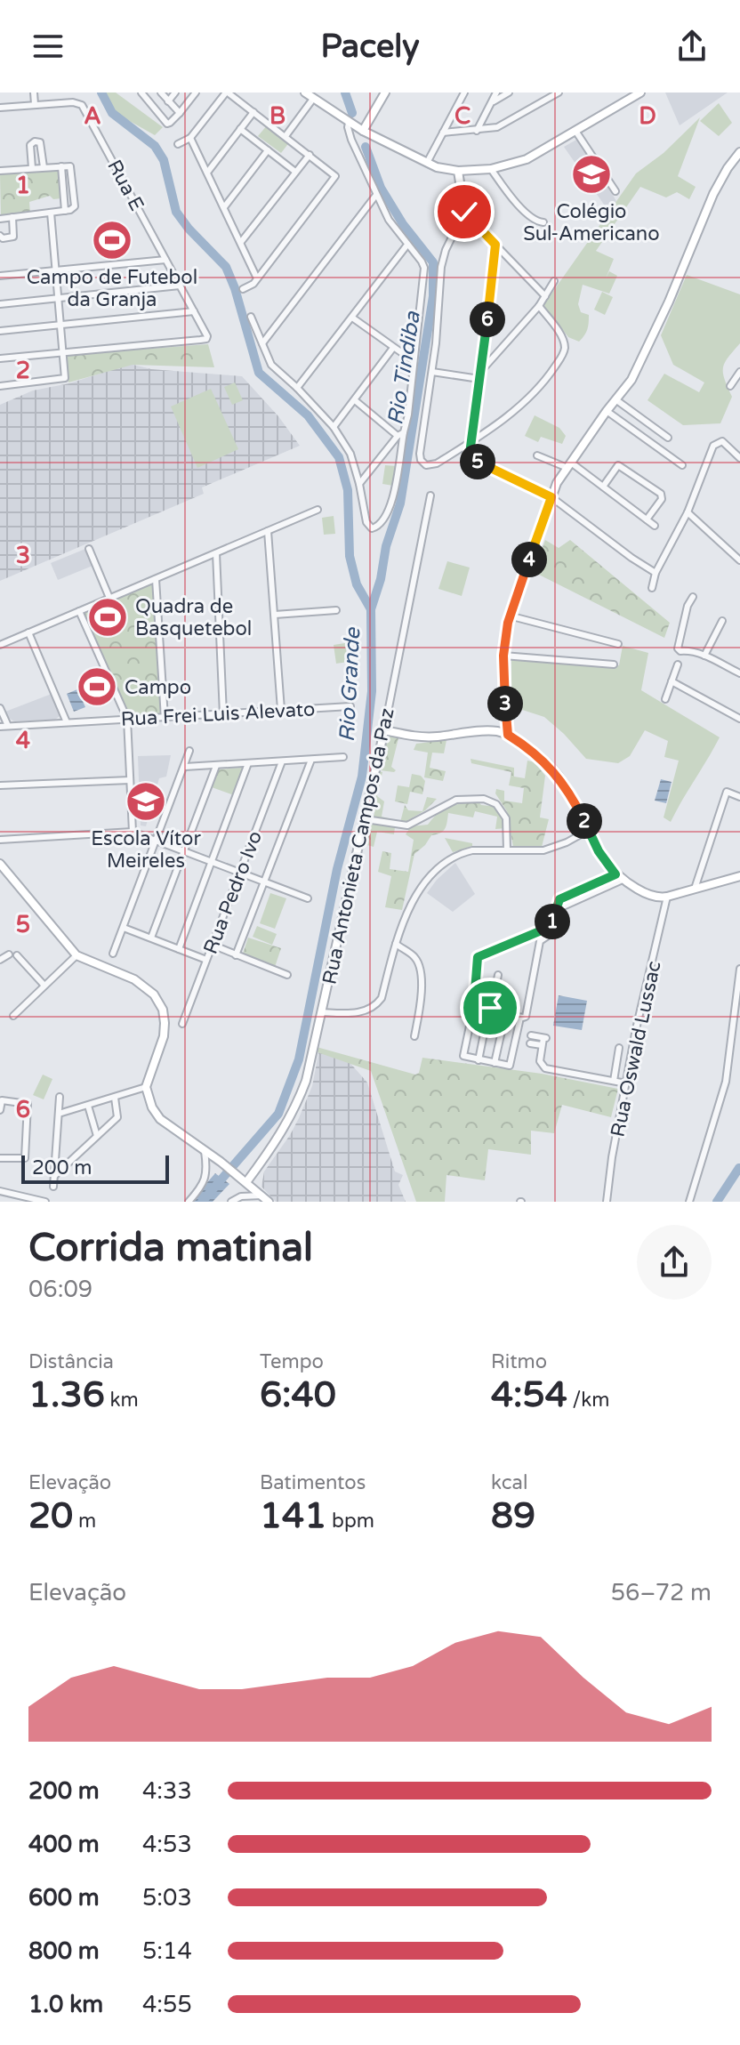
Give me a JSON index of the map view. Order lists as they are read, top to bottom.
{
  "streets": {
    "street": [
      "Rua E",
      "Rua Frei Luis Alevato",
      "Rua Antonieta Campos da Paz",
      "Rua Pedro Ivo",
      "Rua Oswald Lussac"
    ]
  },
  "water": ["Rio Tindiba", "Rio Grande"],
  "places": {
    "school or university": ["Colégio Sul-Americano", "Escola Vítor Meireles"],
    "sports": ["Campo de Futebol da Granja", "Quadra de Basquetebol", "Campo"]
  },
  "scale_bar": "200 m",
  "page": {
    "header": "Pacely",
    "pins": [
      "6",
      "5",
      "4",
      "3",
      "2",
      "1"
    ],
    "scale": "200 m",
    "heading": ["Corrida matinal", "06:09"],
    "stats": [
      ["Distância", "1.36 km"],
      ["Tempo", "6:40"],
      ["Ritmo", "4:54 /km"],
      ["Elevação", "20 m"],
      ["Batimentos", "141 bpm"],
      ["kcal", "89"]
    ],
    "chart": ["Elevação", "56–72 m"],
    "list": [
      {
        "name": "200 m",
        "note": "4:33"
      },
      {
        "name": "400 m",
        "note": "4:53"
      },
      {
        "name": "600 m",
        "note": "5:03"
      },
      {
        "name": "800 m",
        "note": "5:14"
      },
      {
        "name": "1.0 km",
        "note": "4:55"
      }
    ]
  },
  "grid": {
    "columns": [
      "A",
      "B",
      "C",
      "D"
    ],
    "rows": [
      "1",
      "2",
      "3",
      "4",
      "5",
      "6"
    ]
  }
}
